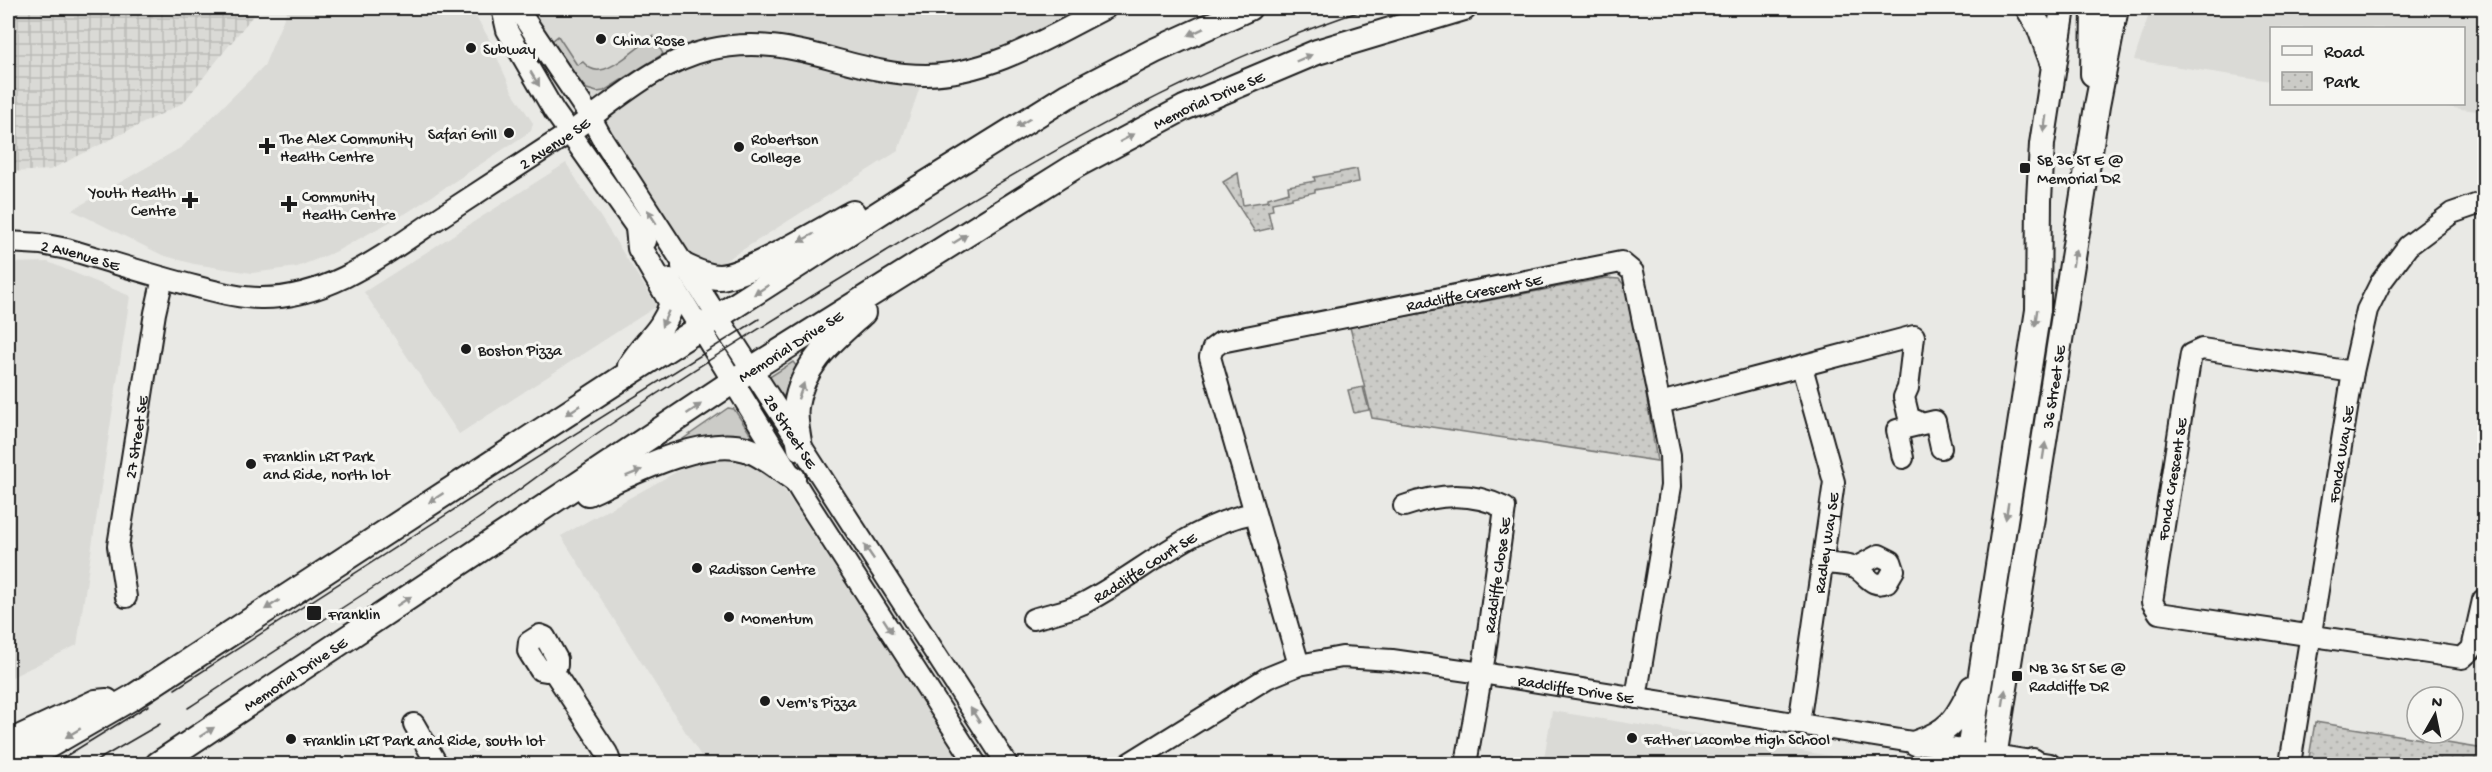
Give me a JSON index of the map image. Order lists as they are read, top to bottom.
{
  "streets": {
    "main road": ["Memorial Drive SE", "36 Street SE"],
    "street": [
      "2 Avenue SE",
      "Radcliffe Crescent SE",
      "28 Street SE",
      "27 Street SE",
      "Fonda Way SE",
      "Fonda Crescent SE",
      "Radley Way SE",
      "Radcliffe Court SE",
      "Radcliffe Close SE",
      "Radcliffe Drive SE"
    ]
  },
  "crossings": [
    ["Memorial Drive SE", "28 Street SE"],
    ["2 Avenue SE", "28 Street SE"],
    ["2 Avenue SE", "27 Street SE"],
    ["Radcliffe Crescent SE", "Radcliffe Court SE"],
    ["Radcliffe Crescent SE", "Radcliffe Drive SE"],
    ["36 Street SE", "Radcliffe Drive SE"],
    ["Fonda Way SE", "Fonda Crescent SE"],
    ["Radley Way SE", "Radcliffe Drive SE"],
    ["Radcliffe Close SE", "Radcliffe Drive SE"]
  ],
  "places": {
    "other": [
      "China Rose",
      "Subway",
      "Safari Grill",
      "Robertson College",
      "Boston Pizza",
      "Franklin LRT Park and Ride, north lot",
      "Radisson Centre",
      "Momentum",
      "Vern's Pizza",
      "Father Lacombe High School",
      "Franklin LRT Park and Ride, south lot"
    ],
    "health": ["The Alex Community Health Centre", "Youth Health Centre", "Community Health Centre"],
    "transit": ["SB 36 ST E @ Memorial DR", "Franklin", "NB 36 ST SE @ Radcliffe DR"]
  },
  "legend": ["Road", "Park"],
  "north": "top"
}
